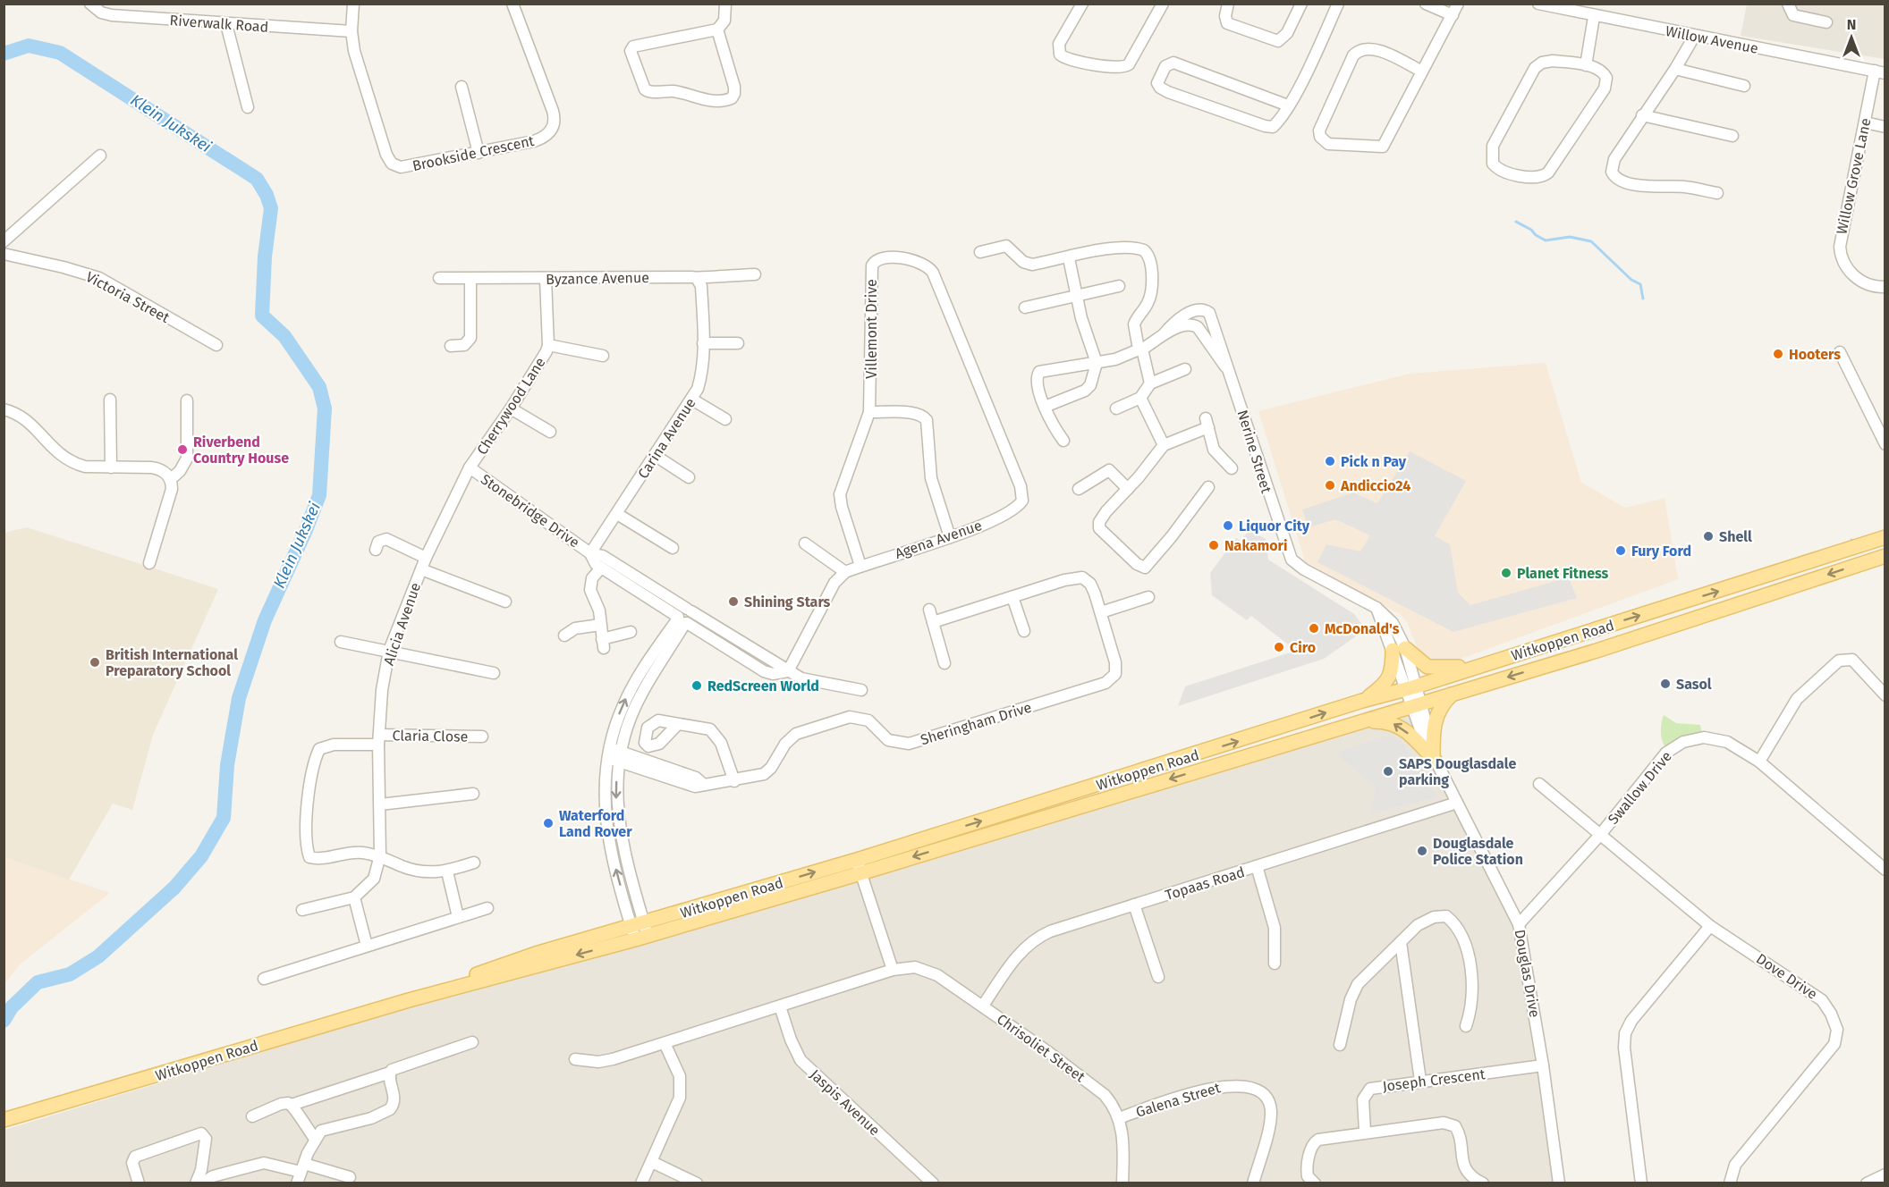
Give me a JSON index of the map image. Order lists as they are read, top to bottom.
{
  "streets": {
    "main road": ["Witkoppen Road"],
    "street": [
      "Riverwalk Road",
      "Willow Avenue",
      "Brookside Crescent",
      "Willow Grove Lane",
      "Byzance Avenue",
      "Victoria Street",
      "Villemont Drive",
      "Cherrywood Lane",
      "Carina Avenue",
      "Nerine Street",
      "Stonebridge Drive",
      "Agena Avenue",
      "Alicia Avenue",
      "Sheringham Drive",
      "Claria Close",
      "Swallow Drive",
      "Topaas Road",
      "Douglas Drive",
      "Dove Drive",
      "Chrisoliet Street",
      "Joseph Crescent",
      "Galena Street",
      "Jaspis Avenue"
    ]
  },
  "crossings": [
    ["Riverwalk Road", "Brookside Crescent"],
    ["Willow Avenue", "Willow Grove Lane"],
    ["Byzance Avenue", "Cherrywood Lane"],
    ["Byzance Avenue", "Carina Avenue"],
    ["Villemont Drive", "Agena Avenue"],
    ["Cherrywood Lane", "Stonebridge Drive"],
    ["Cherrywood Lane", "Alicia Avenue"],
    ["Carina Avenue", "Stonebridge Drive"],
    ["Nerine Street", "Witkoppen Road"],
    ["Nerine Street", "Douglas Drive"],
    ["Stonebridge Drive", "Alicia Avenue"],
    ["Alicia Avenue", "Claria Close"],
    ["Witkoppen Road", "Douglas Drive"],
    ["Swallow Drive", "Douglas Drive"],
    ["Swallow Drive", "Dove Drive"],
    ["Topaas Road", "Douglas Drive"],
    ["Topaas Road", "Chrisoliet Street"],
    ["Douglas Drive", "Joseph Crescent"],
    ["Chrisoliet Street", "Galena Street"],
    ["Chrisoliet Street", "Jaspis Avenue"]
  ],
  "water": ["Klein Jukskei"],
  "places": [
    "Hooters",
    "Riverbend Country House",
    "Pick n Pay",
    "Andiccio24",
    "Liquor City",
    "Shell",
    "Nakamori",
    "Fury Ford",
    "Planet Fitness",
    "Shining Stars",
    "McDonald's",
    "Ciro",
    "British International Preparatory School",
    "Sasol",
    "RedScreen World",
    "SAPS Douglasdale parking",
    "Waterford Land Rover",
    "Douglasdale Police Station"
  ],
  "north": "top"
}
